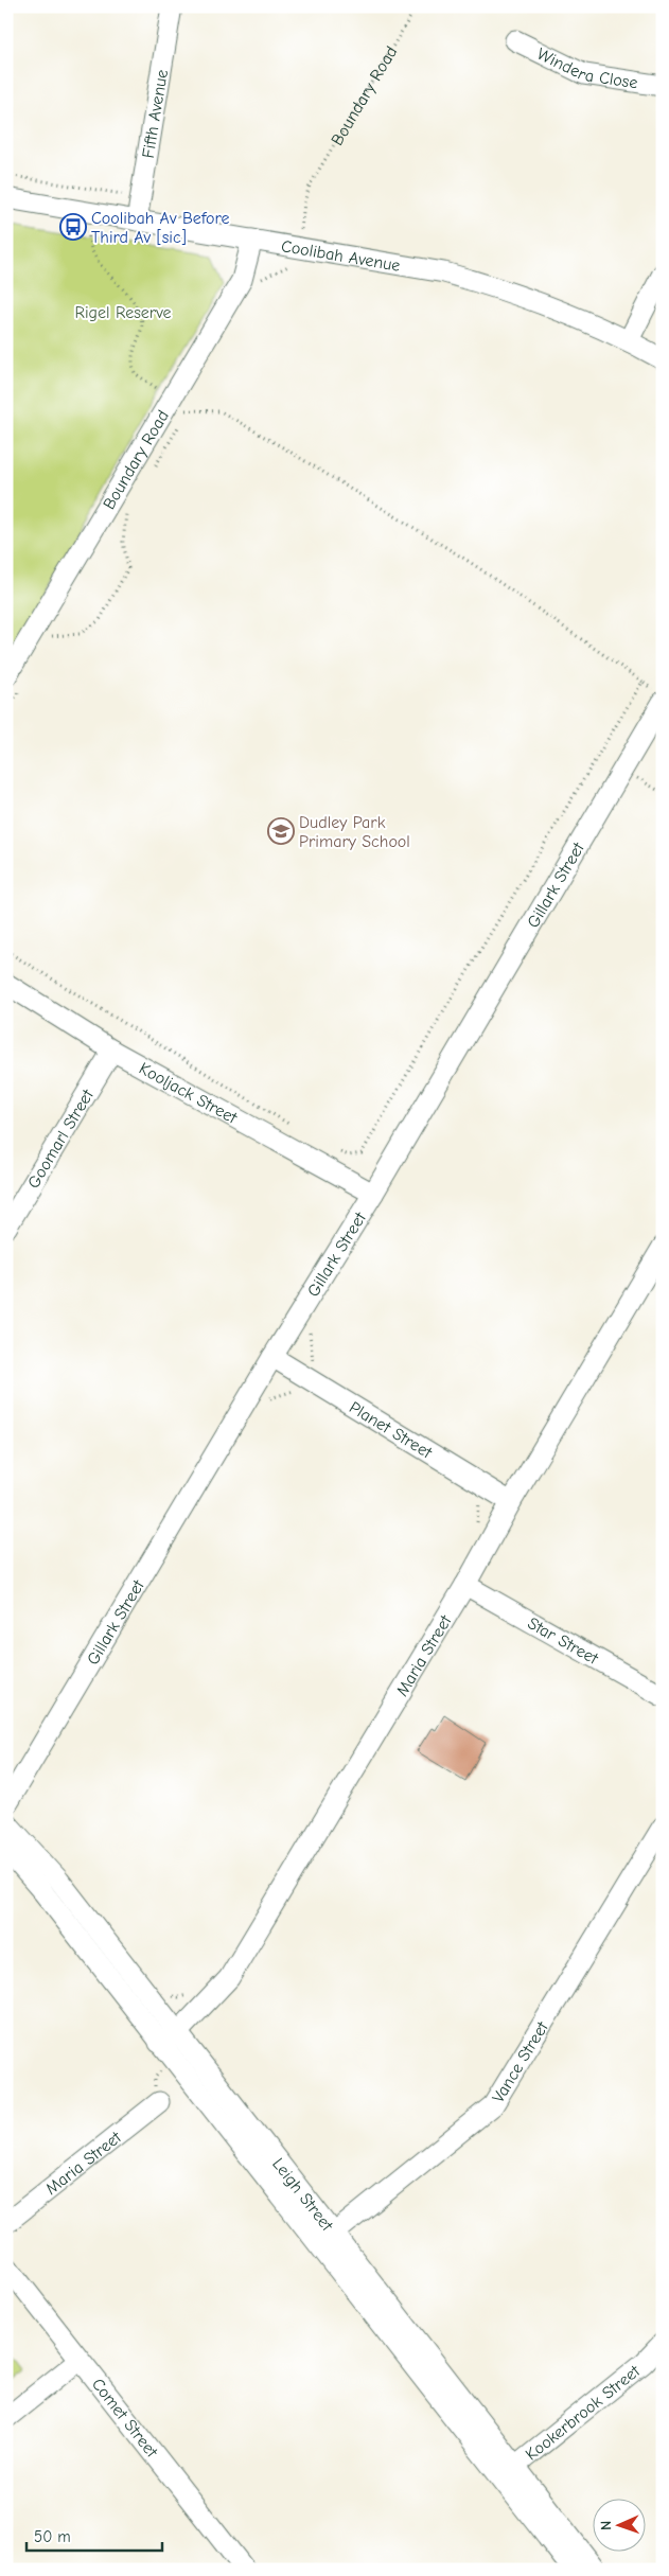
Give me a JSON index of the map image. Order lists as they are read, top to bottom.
{
  "streets": {
    "street": [
      "Windera Close",
      "Boundary Road",
      "Fifth Avenue",
      "Coolibah Avenue",
      "Gillark Street",
      "Kooljack Street",
      "Goomarl Street",
      "Planet Street",
      "Star Street",
      "Maria Street",
      "Vance Street",
      "Leigh Street",
      "Kookerbrook Street",
      "Comet Street"
    ]
  },
  "crossings": [
    ["Boundary Road", "Coolibah Avenue"],
    ["Fifth Avenue", "Coolibah Avenue"],
    ["Gillark Street", "Kooljack Street"],
    ["Gillark Street", "Planet Street"],
    ["Kooljack Street", "Goomarl Street"],
    ["Planet Street", "Maria Street"],
    ["Star Street", "Maria Street"],
    ["Maria Street", "Leigh Street"],
    ["Vance Street", "Leigh Street"],
    ["Leigh Street", "Kookerbrook Street"]
  ],
  "parks": ["Rigel Reserve"],
  "places": {
    "bus stop": ["Coolibah Av Before Third Av [sic]"],
    "school or university": ["Dudley Park Primary School"]
  },
  "scale_bar": "50 m",
  "north": "left"
}
